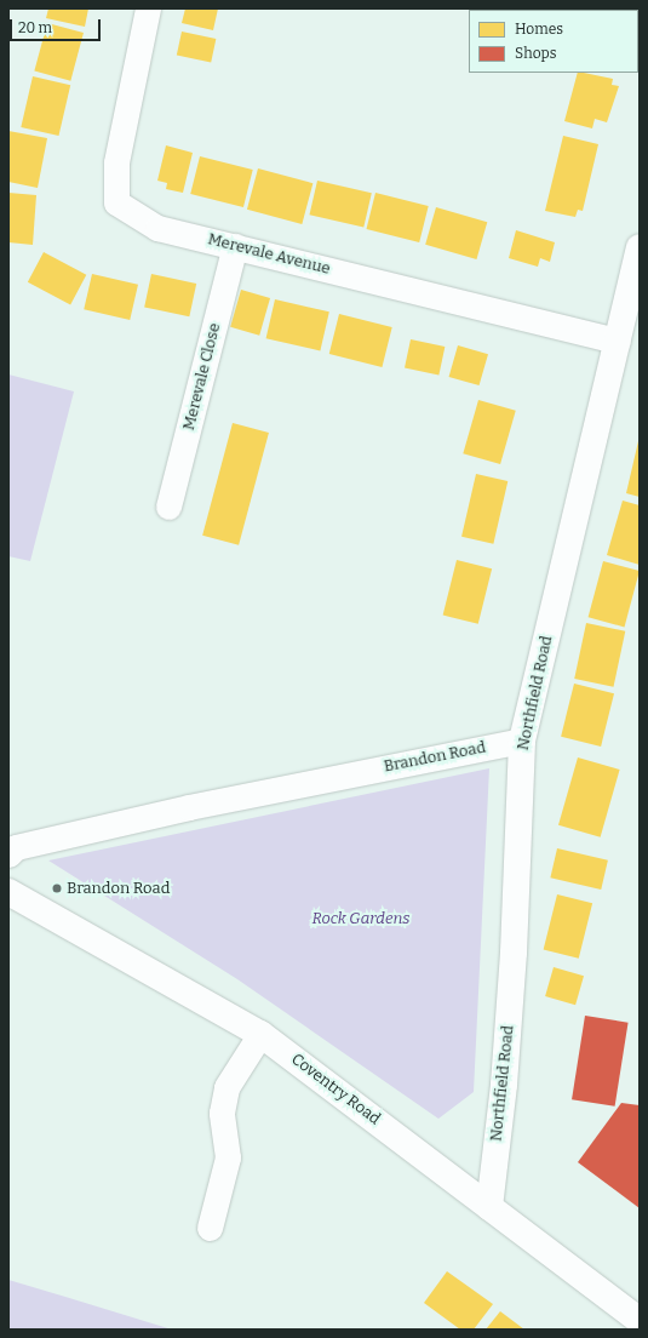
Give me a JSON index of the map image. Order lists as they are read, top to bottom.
{
  "streets": {
    "street": [
      "Merevale Avenue",
      "Merevale Close",
      "Northfield Road",
      "Brandon Road",
      "Coventry Road"
    ]
  },
  "crossings": [
    ["Merevale Avenue", "Merevale Close"],
    ["Merevale Avenue", "Northfield Road"],
    ["Northfield Road", "Brandon Road"],
    ["Northfield Road", "Coventry Road"]
  ],
  "parks": ["Rock Gardens"],
  "places": ["Brandon Road"],
  "legend": ["Homes", "Shops"],
  "scale_bar": "20 m"
}
